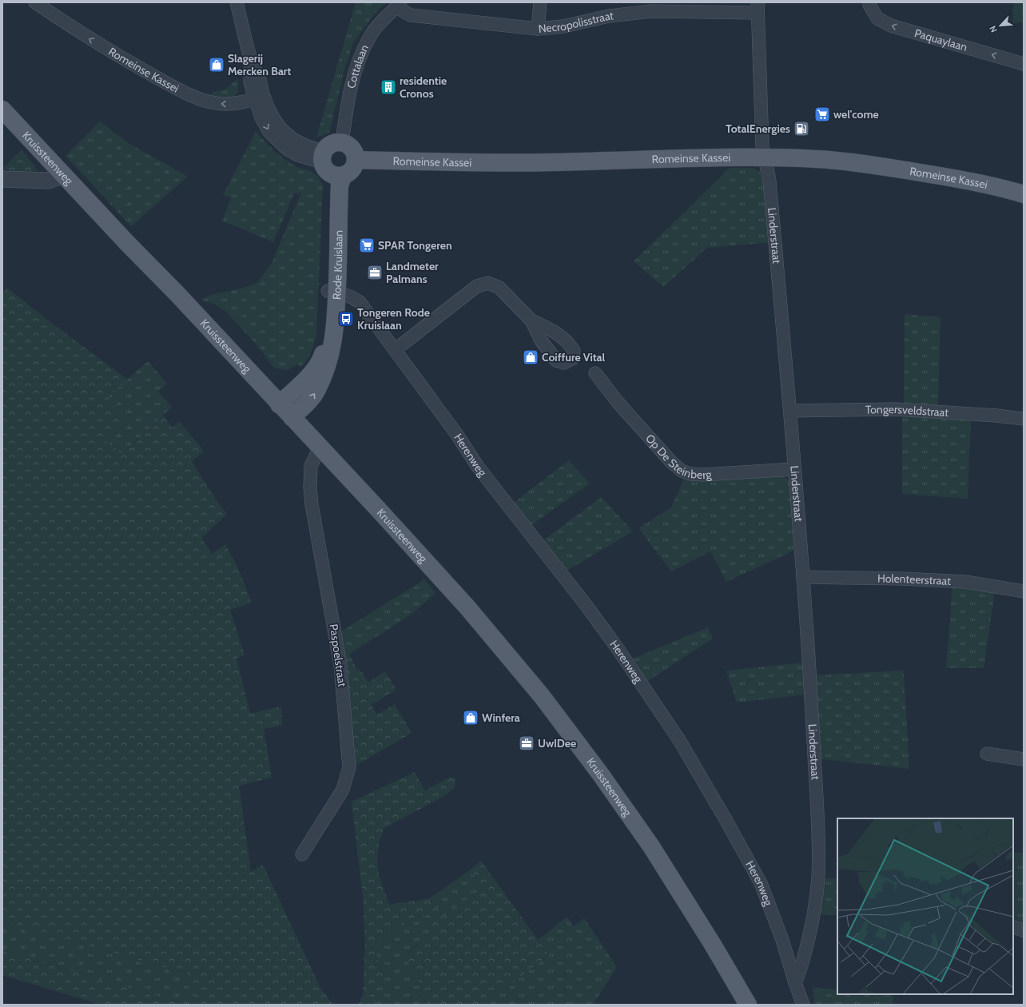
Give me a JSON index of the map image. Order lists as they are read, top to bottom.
{
  "streets": {
    "main road": ["Romeinse Kassei", "Kruissteenweg", "Rode Kruislaan"],
    "street": [
      "Necropolisstraat",
      "Paquaylaan",
      "Cottalaan",
      "Linderstraat",
      "Tongersveldstraat",
      "Op De Steinberg",
      "Herenweg",
      "Holenteerstraat",
      "Paspoelstraat"
    ]
  },
  "crossings": [
    ["Necropolisstraat", "Cottalaan"],
    ["Necropolisstraat", "Linderstraat"],
    ["Cottalaan", "Romeinse Kassei"],
    ["Cottalaan", "Rode Kruislaan"],
    ["Romeinse Kassei", "Linderstraat"],
    ["Romeinse Kassei", "Rode Kruislaan"],
    ["Kruissteenweg", "Rode Kruislaan"],
    ["Kruissteenweg", "Paspoelstraat"],
    ["Linderstraat", "Tongersveldstraat"],
    ["Linderstraat", "Op De Steinberg"],
    ["Linderstraat", "Herenweg"],
    ["Linderstraat", "Holenteerstraat"],
    ["Rode Kruislaan", "Herenweg"]
  ],
  "one_way": ["Paquaylaan"],
  "places": {
    "shop": ["Slagerij Mercken Bart", "Coiffure Vital", "Winfera"],
    "building": ["residentie Cronos"],
    "supermarket": ["wel'come", "SPAR Tongeren"],
    "fuel station": ["TotalEnergies"],
    "office": ["Landmeter Palmans", "UwIDee"],
    "bus stop": ["Tongeren Rode Kruislaan"]
  },
  "north": "bottom left"
}
